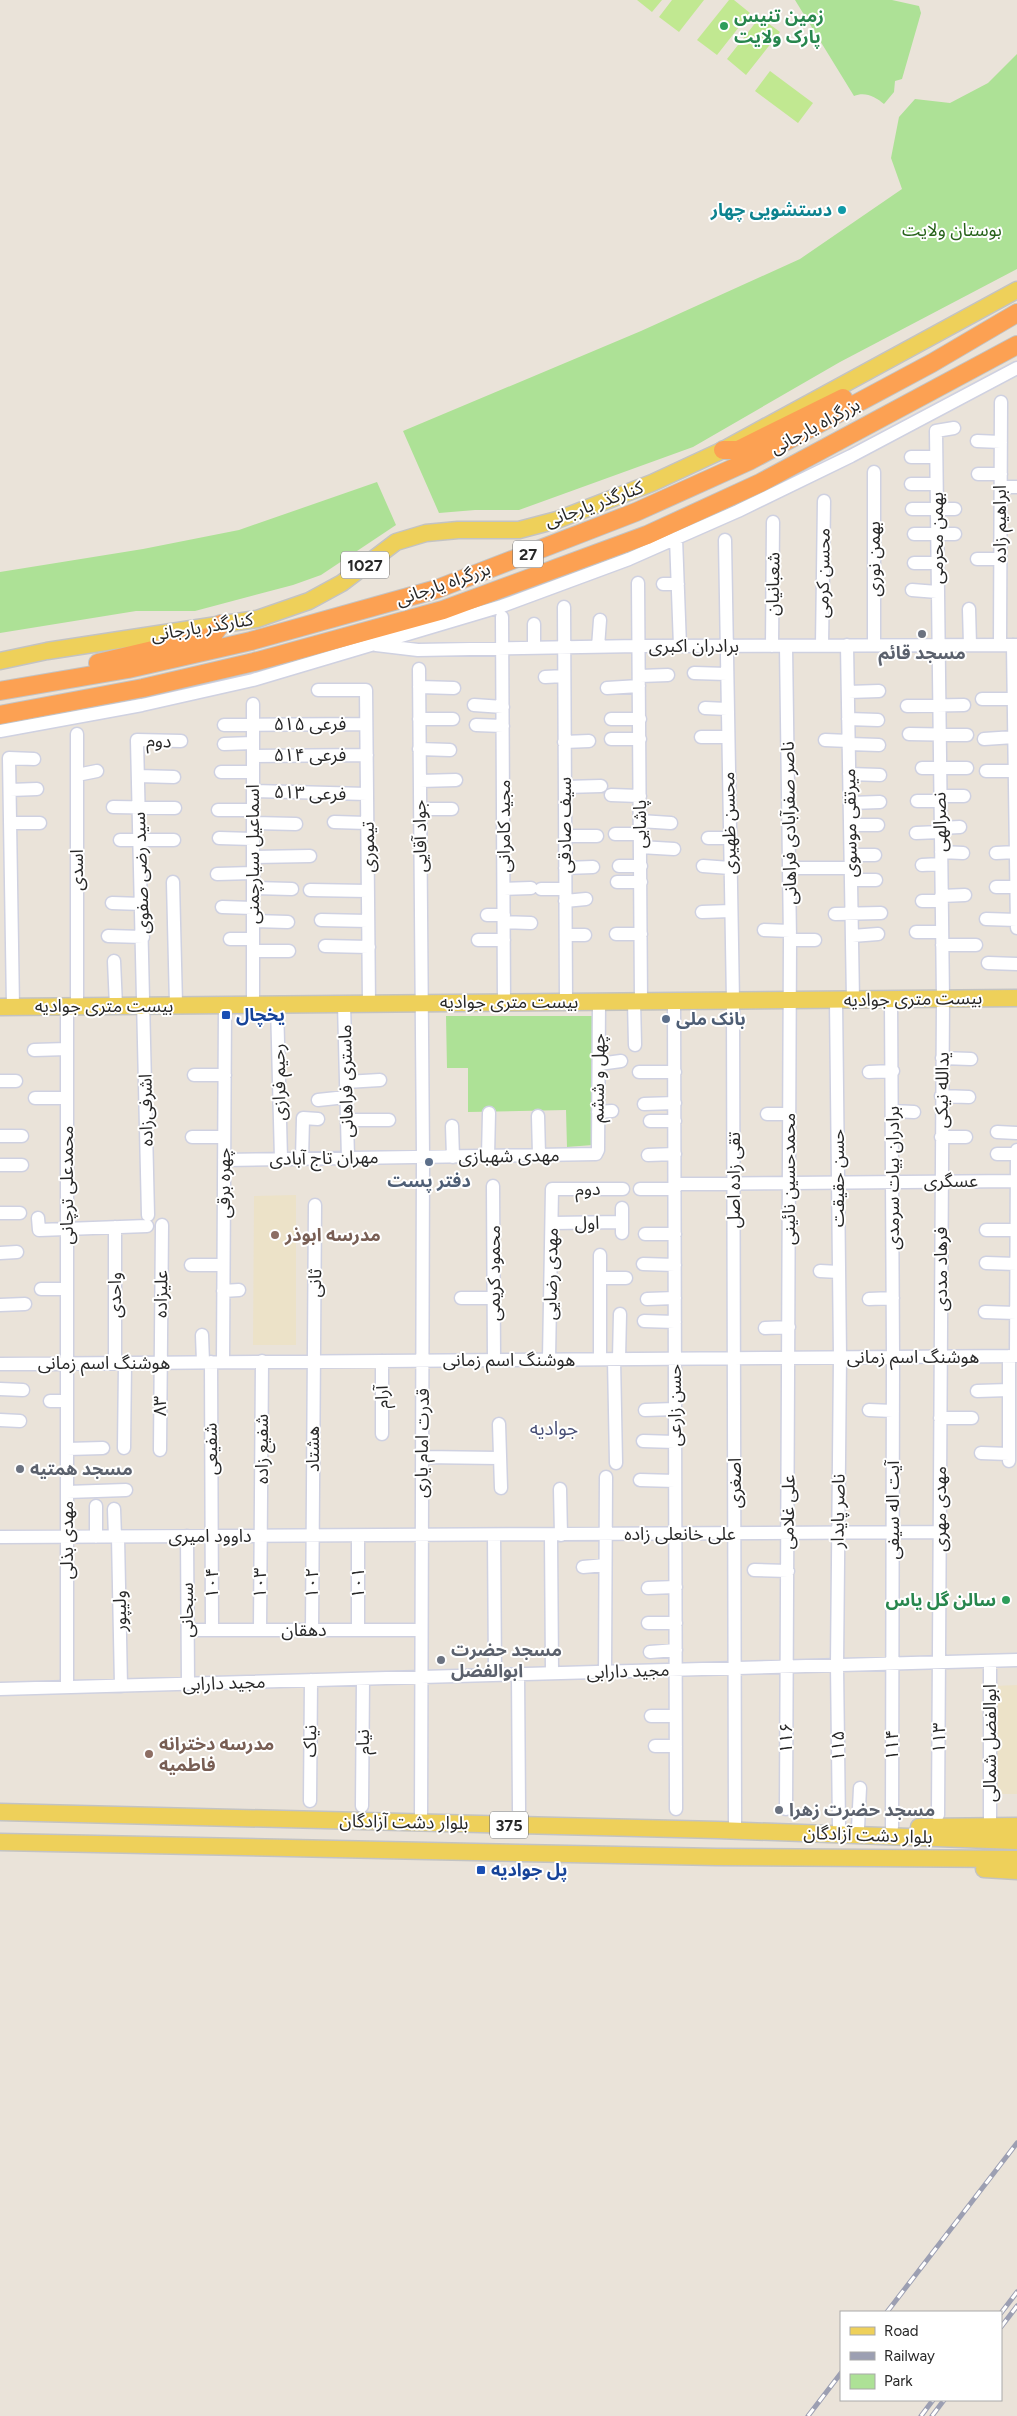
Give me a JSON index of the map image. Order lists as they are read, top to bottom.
{
  "streets": {
    "highway": ["بزرگراه یارجانی", "27"],
    "main road": [
      "کنارگذر یارجانی",
      "1027",
      "بیست متری جوادیه",
      "بلوار دشت آزادگان",
      "375"
    ],
    "street": [
      "ابراهیم زاده",
      "بهمن محرمی",
      "بهمن نوری",
      "محسن کرمی",
      "شعبانیان",
      "برادران اکبری",
      "فرعی ۵۱۵",
      "دوم",
      "فرعی ۵۱۴",
      "فرعی ۵۱۳",
      "نصرالهی",
      "محسن ظهیری",
      "ناصر صفرآبادی فراهانی",
      "میرتقی موسوی",
      "پاشایی",
      "سیف صادقی",
      "مجید کامرانی",
      "جواد آقایی",
      "تیموری",
      "اسماعیل سیارچمنی",
      "اسدی",
      "سید رضی صفوی",
      "چهل و ششم",
      "ماستری فراهانی",
      "رحیم فرازی",
      "یدالله نیکی",
      "اشرفی‌زاده",
      "مهدی شهبازی",
      "مهران تاج آبادی",
      "حسن حقیقت",
      "برادران بیات سرمدی",
      "محمدحسین نائینی",
      "تقی زاده اصل",
      "عسگری",
      "چهره برقی",
      "محمدعلی ترچانی",
      "اول",
      "فرهاد مددی",
      "محمود کریمی",
      "مهدی رضایی",
      "ثانی",
      "علیزاده",
      "واحدی",
      "هوشنگ اسم زمانی",
      "آرام",
      "حسن زارعی",
      "۸۳",
      "قدرت امام یاری",
      "شفیعی",
      "شفیع زاده",
      "هشتاد",
      "اصغری",
      "مهدی مهری",
      "آیت اله سیفی",
      "ناصر پایدار",
      "علی غلامی",
      "علی خانعلی زاده",
      "داوود امیری",
      "مهدی بذلی",
      "۱۰۴",
      "۱۰۳",
      "۱۰۲",
      "۱۰۱",
      "سبحانی",
      "ولیپور",
      "دهقان",
      "مجید دارابی",
      "۱۱۶",
      "۱۱۳",
      "نیاک",
      "نیام",
      "ابوالفضل شمالی",
      "۱۱۴",
      "۱۱۵"
    ]
  },
  "crossings": [
    ["ابراهیم زاده", "برادران اکبری"],
    ["بهمن محرمی", "برادران اکبری"],
    ["بهمن محرمی", "نصرالهی"],
    ["بهمن نوری", "برادران اکبری"],
    ["محسن کرمی", "برادران اکبری"],
    ["شعبانیان", "برادران اکبری"],
    ["برادران اکبری", "نصرالهی"],
    ["برادران اکبری", "محسن ظهیری"],
    ["برادران اکبری", "ناصر صفرآبادی فراهانی"],
    ["برادران اکبری", "میرتقی موسوی"],
    ["برادران اکبری", "پاشایی"],
    ["برادران اکبری", "سیف صادقی"],
    ["برادران اکبری", "مجید کامرانی"],
    ["فرعی ۵۱۵", "تیموری"],
    ["فرعی ۵۱۵", "اسماعیل سیارچمنی"],
    ["دوم", "سید رضی صفوی"],
    ["دوم", "مهدی رضایی"],
    ["فرعی ۵۱۴", "تیموری"],
    ["فرعی ۵۱۴", "اسماعیل سیارچمنی"],
    ["فرعی ۵۱۳", "تیموری"],
    ["فرعی ۵۱۳", "اسماعیل سیارچمنی"],
    ["نصرالهی", "بیست متری جوادیه"],
    ["نصرالهی", "یدالله نیکی"],
    ["محسن ظهیری", "بیست متری جوادیه"],
    ["محسن ظهیری", "تقی زاده اصل"],
    ["ناصر صفرآبادی فراهانی", "بیست متری جوادیه"],
    ["ناصر صفرآبادی فراهانی", "محمدحسین نائینی"],
    ["میرتقی موسوی", "بیست متری جوادیه"],
    ["پاشایی", "بیست متری جوادیه"],
    ["سیف صادقی", "بیست متری جوادیه"],
    ["مجید کامرانی", "بیست متری جوادیه"],
    ["جواد آقایی", "بیست متری جوادیه"],
    ["جواد آقایی", "قدرت امام یاری"],
    ["تیموری", "بیست متری جوادیه"],
    ["اسماعیل سیارچمنی", "بیست متری جوادیه"],
    ["اسدی", "بیست متری جوادیه"],
    ["اسدی", "محمدعلی ترچانی"],
    ["سید رضی صفوی", "بیست متری جوادیه"],
    ["سید رضی صفوی", "اشرفی‌زاده"],
    ["بیست متری جوادیه", "چهل و ششم"],
    ["بیست متری جوادیه", "ماستری فراهانی"],
    ["بیست متری جوادیه", "رحیم فرازی"],
    ["بیست متری جوادیه", "یدالله نیکی"],
    ["بیست متری جوادیه", "اشرفی‌زاده"],
    ["بیست متری جوادیه", "حسن حقیقت"],
    ["بیست متری جوادیه", "برادران بیات سرمدی"],
    ["بیست متری جوادیه", "محمدحسین نائینی"],
    ["بیست متری جوادیه", "تقی زاده اصل"],
    ["بیست متری جوادیه", "چهره برقی"],
    ["بیست متری جوادیه", "محمدعلی ترچانی"],
    ["بیست متری جوادیه", "حسن زارعی"],
    ["بیست متری جوادیه", "قدرت امام یاری"],
    ["چهل و ششم", "مهدی شهبازی"],
    ["ماستری فراهانی", "مهران تاج آبادی"],
    ["رحیم فرازی", "مهران تاج آبادی"],
    ["یدالله نیکی", "عسگری"],
    ["یدالله نیکی", "فرهاد مددی"],
    ["اشرفی‌زاده", "واحدی"],
    ["مهدی شهبازی", "مهران تاج آبادی"],
    ["مهدی شهبازی", "قدرت امام یاری"],
    ["مهران تاج آبادی", "چهره برقی"],
    ["مهران تاج آبادی", "قدرت امام یاری"],
    ["حسن حقیقت", "عسگری"],
    ["حسن حقیقت", "هوشنگ اسم زمانی"],
    ["حسن حقیقت", "ناصر پایدار"],
    ["برادران بیات سرمدی", "عسگری"],
    ["برادران بیات سرمدی", "هوشنگ اسم زمانی"],
    ["برادران بیات سرمدی", "آیت اله سیفی"],
    ["محمدحسین نائینی", "عسگری"],
    ["محمدحسین نائینی", "هوشنگ اسم زمانی"],
    ["محمدحسین نائینی", "علی غلامی"],
    ["تقی زاده اصل", "عسگری"],
    ["تقی زاده اصل", "هوشنگ اسم زمانی"],
    ["تقی زاده اصل", "اصغری"],
    ["عسگری", "فرهاد مددی"],
    ["عسگری", "حسن زارعی"],
    ["چهره برقی", "هوشنگ اسم زمانی"],
    ["چهره برقی", "شفیعی"],
    ["محمدعلی ترچانی", "هوشنگ اسم زمانی"],
    ["محمدعلی ترچانی", "مهدی بذلی"],
    ["اول", "مهدی رضایی"],
    ["فرهاد مددی", "هوشنگ اسم زمانی"],
    ["فرهاد مددی", "مهدی مهری"],
    ["محمود کریمی", "هوشنگ اسم زمانی"],
    ["مهدی رضایی", "هوشنگ اسم زمانی"],
    ["ثانی", "هوشنگ اسم زمانی"],
    ["ثانی", "هشتاد"],
    ["علیزاده", "هوشنگ اسم زمانی"],
    ["علیزاده", "۸۳"],
    ["واحدی", "هوشنگ اسم زمانی"],
    ["هوشنگ اسم زمانی", "آرام"],
    ["هوشنگ اسم زمانی", "حسن زارعی"],
    ["هوشنگ اسم زمانی", "۸۳"],
    ["هوشنگ اسم زمانی", "قدرت امام یاری"],
    ["هوشنگ اسم زمانی", "شفیعی"],
    ["هوشنگ اسم زمانی", "شفیع زاده"],
    ["هوشنگ اسم زمانی", "هشتاد"],
    ["هوشنگ اسم زمانی", "اصغری"],
    ["هوشنگ اسم زمانی", "مهدی مهری"],
    ["هوشنگ اسم زمانی", "آیت اله سیفی"],
    ["هوشنگ اسم زمانی", "ناصر پایدار"],
    ["هوشنگ اسم زمانی", "علی غلامی"],
    ["هوشنگ اسم زمانی", "مهدی بذلی"],
    ["حسن زارعی", "علی خانعلی زاده"],
    ["حسن زارعی", "مجید دارابی"],
    ["قدرت امام یاری", "علی خانعلی زاده"],
    ["قدرت امام یاری", "داوود امیری"],
    ["قدرت امام یاری", "دهقان"],
    ["قدرت امام یاری", "مجید دارابی"],
    ["قدرت امام یاری", "بلوار دشت آزادگان"],
    ["شفیعی", "داوود امیری"],
    ["شفیعی", "۱۰۴"],
    ["شفیع زاده", "داوود امیری"],
    ["شفیع زاده", "۱۰۳"],
    ["هشتاد", "داوود امیری"],
    ["هشتاد", "۱۰۲"],
    ["اصغری", "علی خانعلی زاده"],
    ["اصغری", "مجید دارابی"],
    ["مهدی مهری", "علی خانعلی زاده"],
    ["مهدی مهری", "مجید دارابی"],
    ["مهدی مهری", "۱۱۳"],
    ["آیت اله سیفی", "علی خانعلی زاده"],
    ["آیت اله سیفی", "مجید دارابی"],
    ["آیت اله سیفی", "۱۱۴"],
    ["ناصر پایدار", "علی خانعلی زاده"],
    ["ناصر پایدار", "مجید دارابی"],
    ["ناصر پایدار", "۱۱۵"],
    ["علی غلامی", "علی خانعلی زاده"],
    ["علی غلامی", "مجید دارابی"],
    ["علی غلامی", "۱۱۶"],
    ["علی خانعلی زاده", "داوود امیری"],
    ["داوود امیری", "مهدی بذلی"],
    ["داوود امیری", "۱۰۴"],
    ["داوود امیری", "۱۰۳"],
    ["داوود امیری", "۱۰۲"],
    ["داوود امیری", "۱۰۱"],
    ["داوود امیری", "سبحانی"],
    ["داوود امیری", "ولیپور"],
    ["مهدی بذلی", "مجید دارابی"],
    ["۱۰۴", "دهقان"],
    ["۱۰۳", "دهقان"],
    ["۱۰۲", "دهقان"],
    ["۱۰۱", "دهقان"],
    ["سبحانی", "دهقان"],
    ["سبحانی", "مجید دارابی"],
    ["ولیپور", "مجید دارابی"],
    ["مجید دارابی", "۱۱۶"],
    ["مجید دارابی", "۱۱۳"],
    ["مجید دارابی", "نیاک"],
    ["مجید دارابی", "نیام"],
    ["مجید دارابی", "ابوالفضل شمالی"],
    ["مجید دارابی", "۱۱۴"],
    ["مجید دارابی", "۱۱۵"]
  ],
  "districts": ["جوادیه"],
  "parks": ["بوستان ولایت"],
  "places": {
    "other": [
      "زمین تنیس پارک ولایت",
      "دستشویی چهار",
      "مسجد قائم",
      "بانک ملی",
      "دفتر پست",
      "مدرسه ابوذر",
      "مسجد همتیه",
      "سالن گل یاس",
      "مسجد حضرت ابوالفضل",
      "مدرسه دخترانه فاطمیه",
      "مسجد حضرت زهرا"
    ],
    "transit": ["یخچال", "پل جوادیه"]
  },
  "legend": ["Road", "Railway", "Park"]
}
